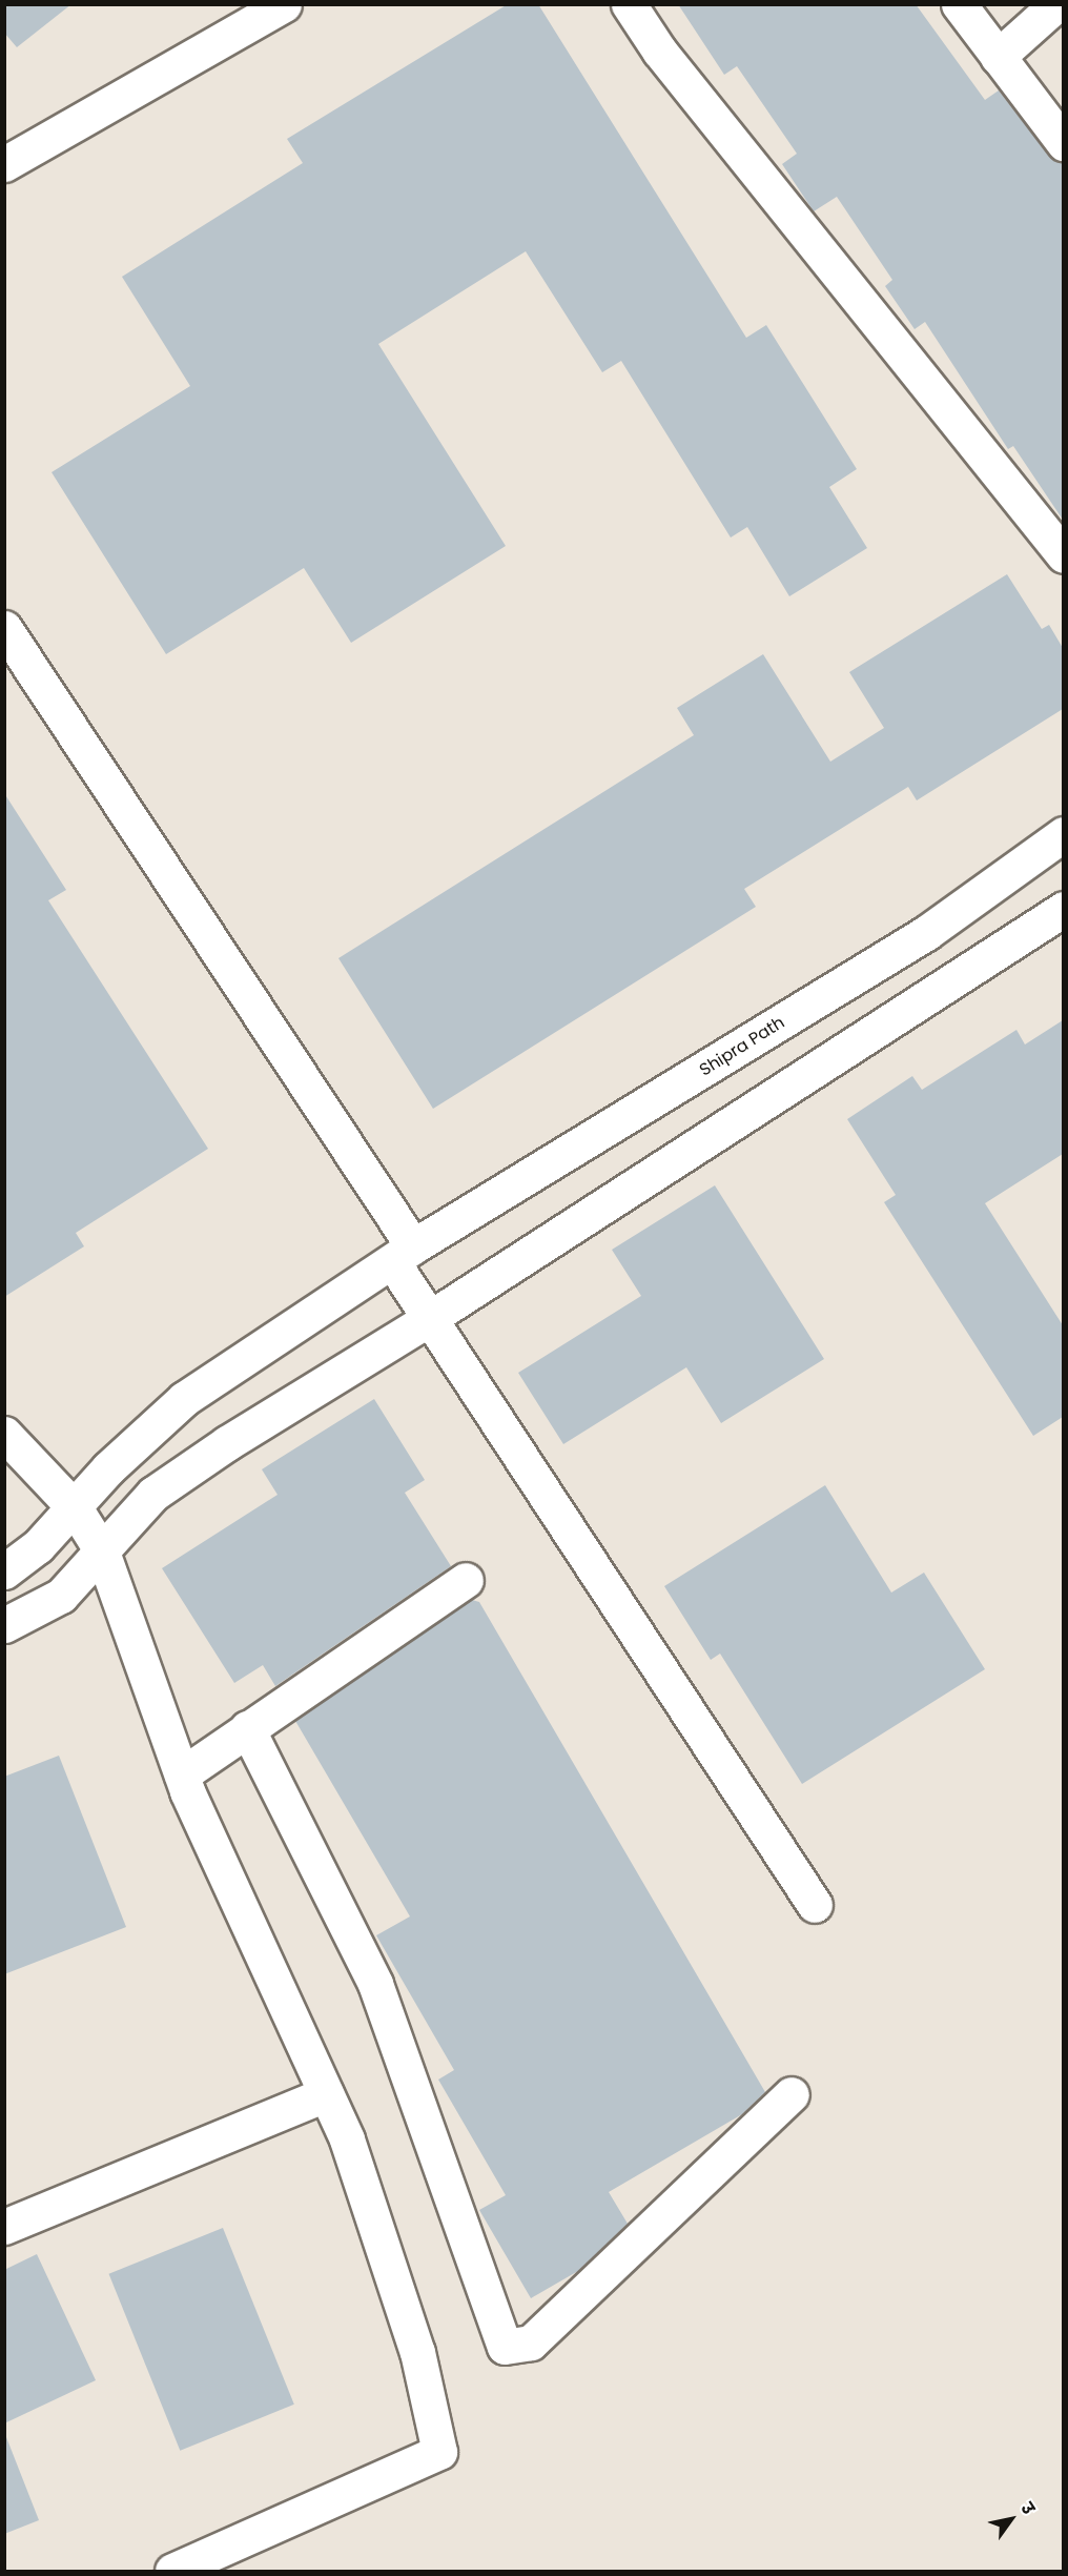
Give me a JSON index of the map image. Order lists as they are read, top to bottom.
{
  "streets": {
    "street": ["Shipra Path"]
  },
  "north": "top right"
}
